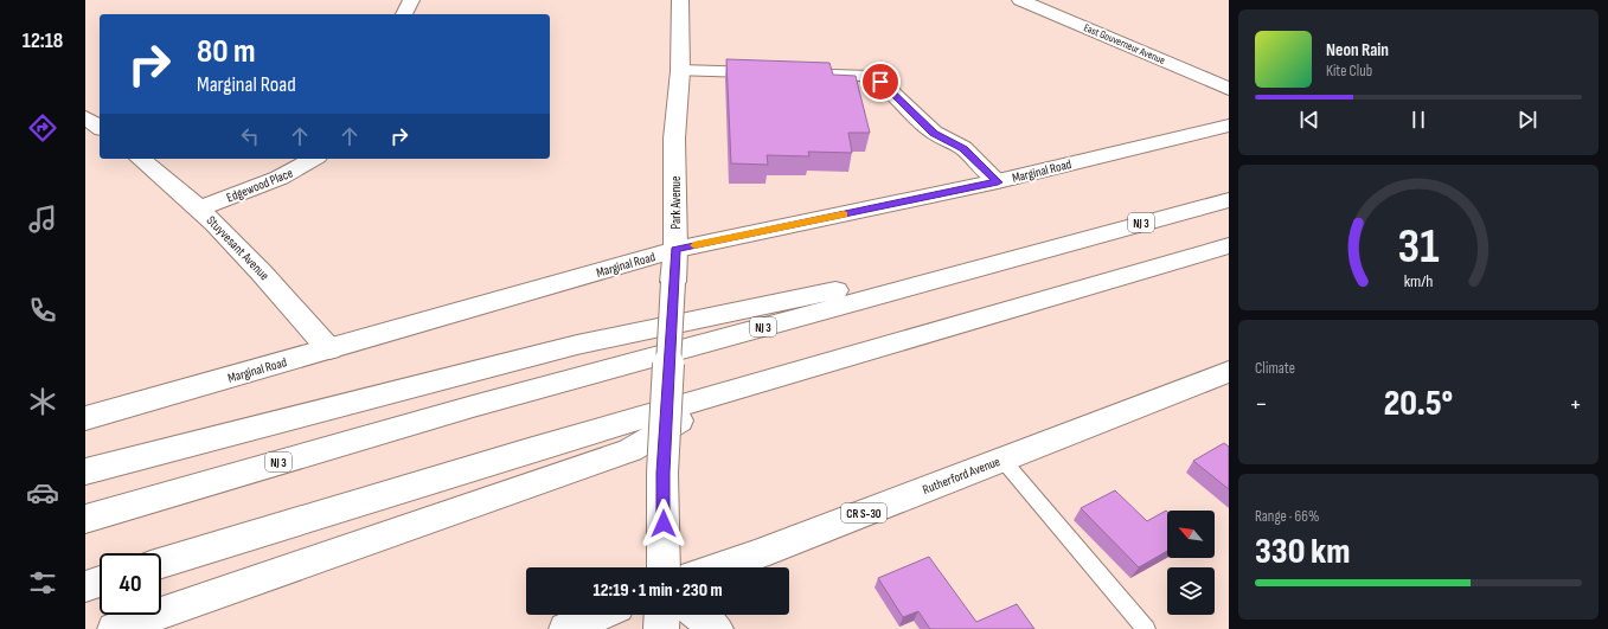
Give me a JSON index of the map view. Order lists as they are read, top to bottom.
{
  "streets": {
    "main road": [
      "East Gouverneur Avenue",
      "Marginal Road",
      "Edgewood Place",
      "Park Avenue",
      "NJ 3",
      "Stuyvesant Avenue",
      "Rutherford Avenue",
      "CR S-30"
    ]
  },
  "crossings": [
    ["Marginal Road", "Park Avenue"],
    ["Marginal Road", "Stuyvesant Avenue"],
    ["Edgewood Place", "Stuyvesant Avenue"]
  ],
  "north": "top left",
  "page": {
    "tabs": "12:18",
    "turn": ["80 m", "Marginal Road"],
    "song": ["Neon Rain", "Kite Club"],
    "tile": [
      "Climate",
      ["Range · 66%", "330 km"]
    ],
    "heat": ["−", "20.5°", "+"],
    "limit": "40",
    "trip": "12:19 · 1 min · 230 m",
    "gauge": ["31", "km/h"]
  }
}
